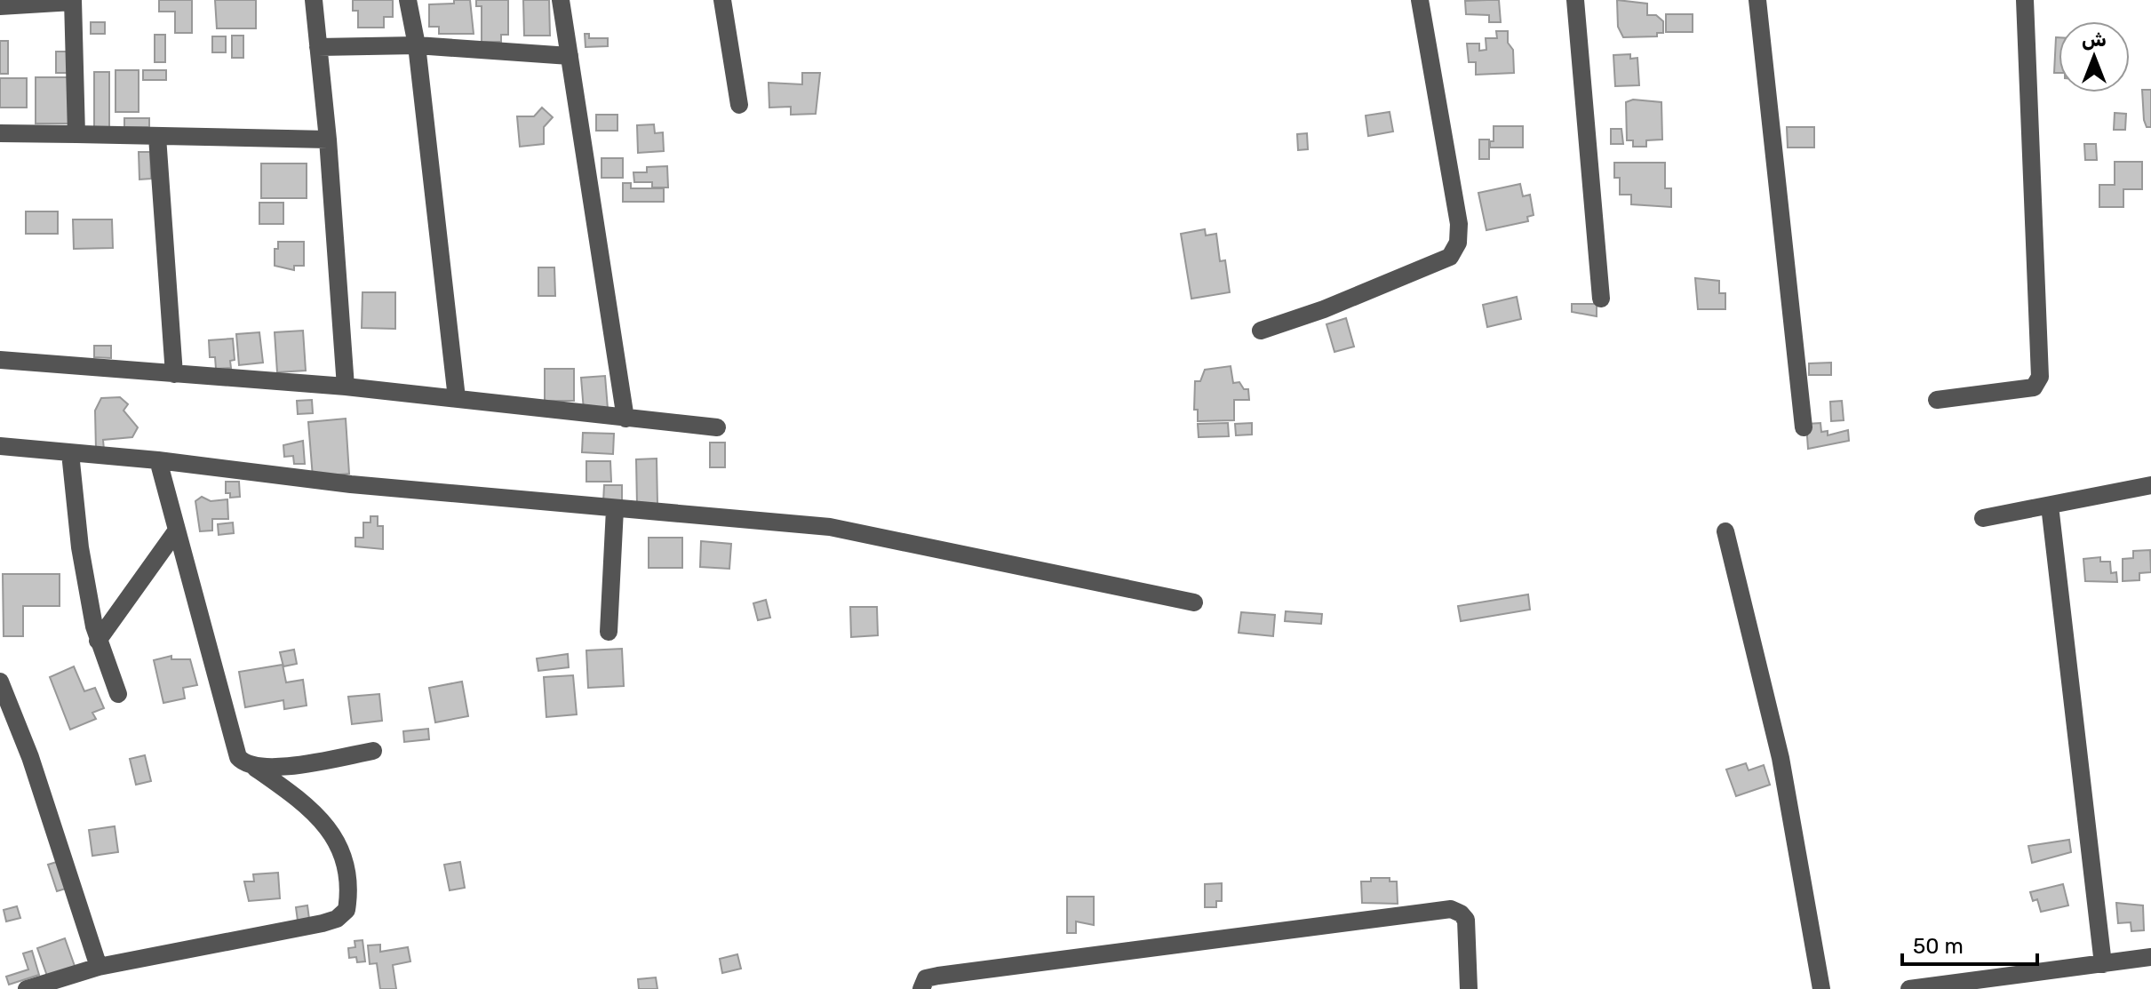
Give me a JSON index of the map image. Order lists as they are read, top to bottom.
{
  "scale_bar": "50 m",
  "north": "top"
}
